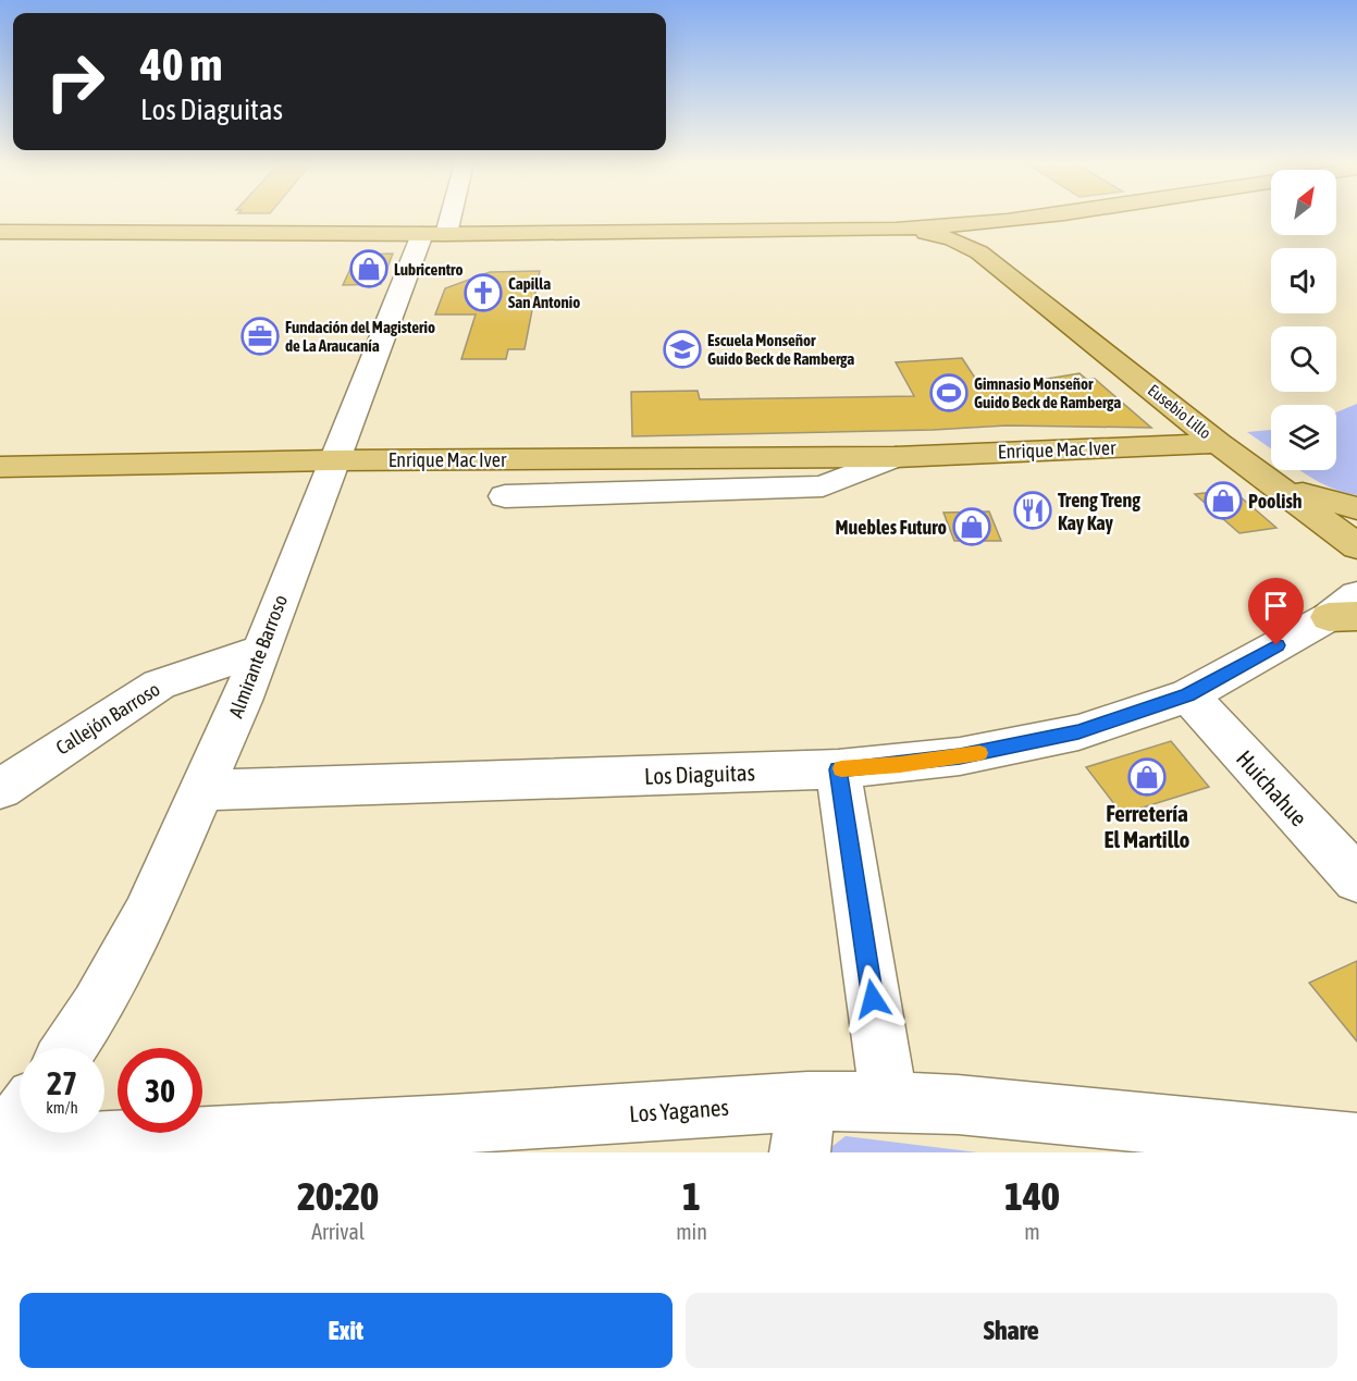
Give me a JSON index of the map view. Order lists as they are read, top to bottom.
{
  "streets": {
    "main road": ["Eusebio Lillo", "Enrique Mac Iver"],
    "street": [
      "Almirante Barroso",
      "Callejón Barroso",
      "Los Diaguitas",
      "Huichahue",
      "Los Yaganes"
    ]
  },
  "crossings": [
    ["Eusebio Lillo", "Enrique Mac Iver"],
    ["Enrique Mac Iver", "Almirante Barroso"],
    ["Almirante Barroso", "Callejón Barroso"],
    ["Almirante Barroso", "Los Diaguitas"],
    ["Los Diaguitas", "Huichahue"]
  ],
  "places": {
    "shop": [
      "Lubricentro",
      "Poolish",
      "Muebles Futuro",
      "Ferretería El Martillo"
    ],
    "church": ["Capilla San Antonio"],
    "office": ["Fundación del Magisterio de La Araucanía"],
    "school or university": ["Escuela Monseñor Guido Beck de Ramberga"],
    "sports": ["Gimnasio Monseñor Guido Beck de Ramberga"],
    "restaurant": ["Treng Treng Kay Kay"]
  },
  "north": "top right",
  "page": {
    "turn": ["40 m", "Los Diaguitas"],
    "speed": "27 km/h",
    "limit": "30",
    "eta": [
      "20:20",
      "Arrival",
      "1",
      "min",
      "140",
      "m"
    ],
    "buttons": ["Exit", "Share"]
  }
}
